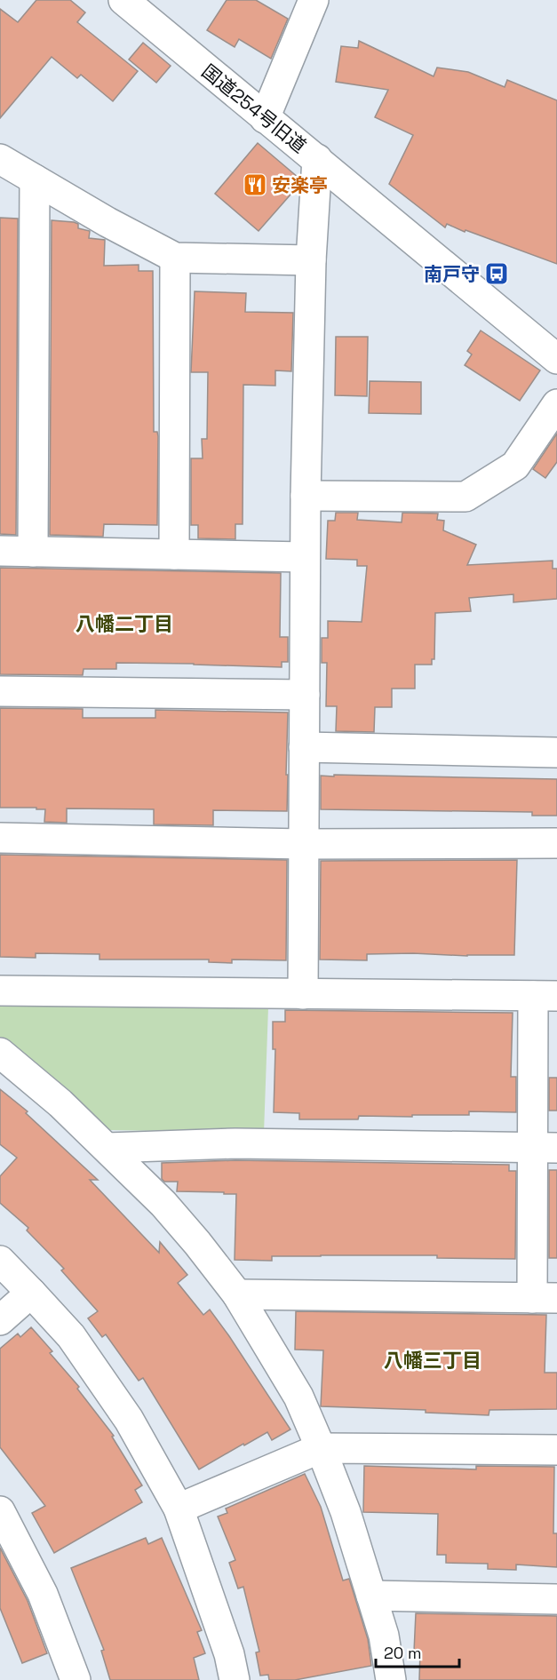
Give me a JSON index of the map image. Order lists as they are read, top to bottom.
{
  "streets": {
    "street": ["国道254号旧道"]
  },
  "districts": ["八幡二丁目", "八幡三丁目"],
  "places": {
    "restaurant": ["安楽亭"],
    "bus stop": ["南戸守"]
  },
  "scale_bar": "20 m"
}
